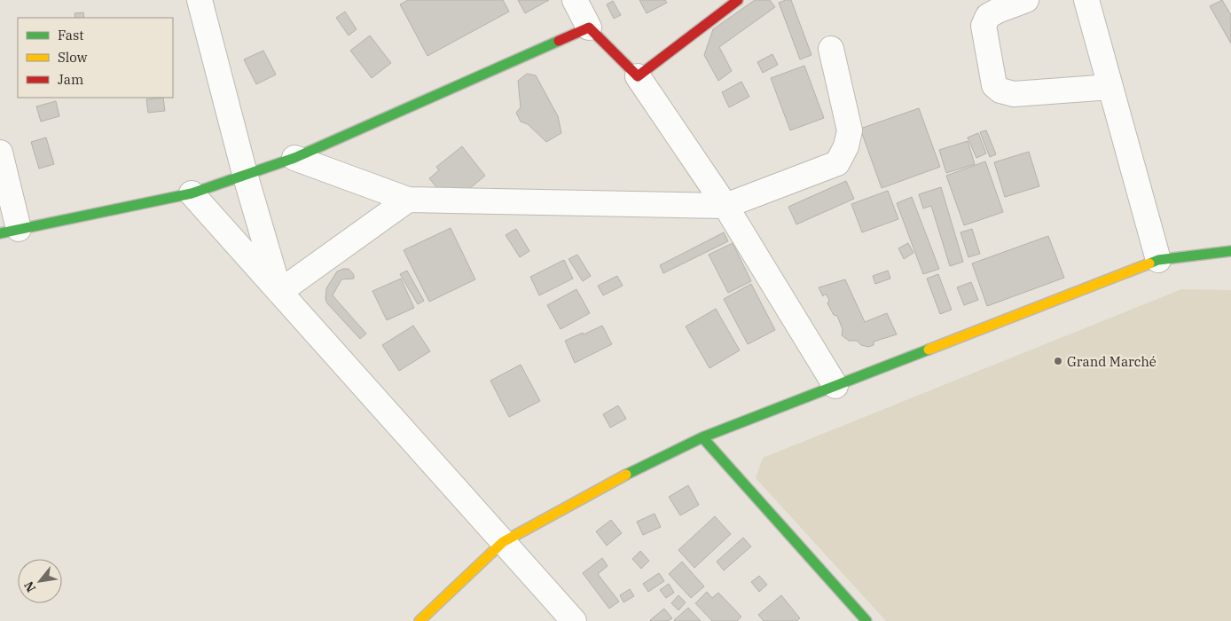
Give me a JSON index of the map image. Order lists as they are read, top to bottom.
{
  "places": ["Grand Marché"],
  "legend": ["Fast", "Slow", "Jam"],
  "north": "bottom left"
}
